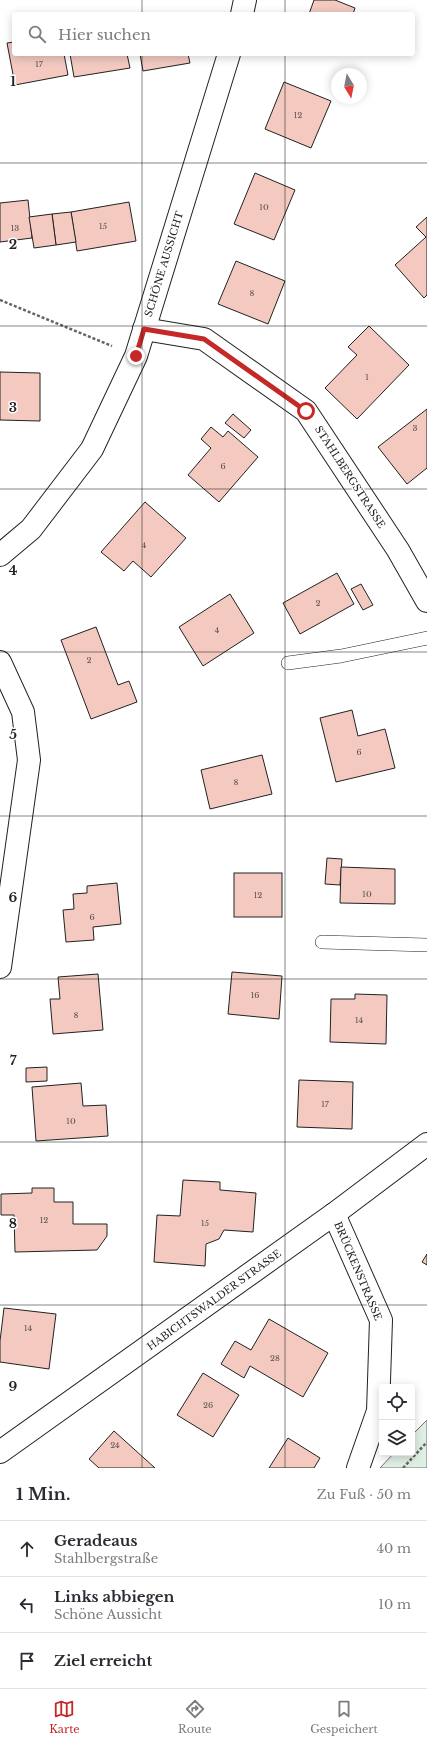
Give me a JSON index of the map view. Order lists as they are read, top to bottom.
{
  "streets": {
    "street": [
      "SCHÖNE AUSSICHT",
      "STAHLBERGSTRASSE",
      "BRÜCKENSTRASSE",
      "HABICHTSWALDER STRASSE"
    ]
  },
  "crossings": [
    ["SCHÖNE AUSSICHT", "STAHLBERGSTRASSE"],
    ["BRÜCKENSTRASSE", "HABICHTSWALDER STRASSE"]
  ],
  "house_numbers": [
    "17",
    "12",
    "10",
    "15",
    "13",
    "8",
    "1",
    "3",
    "6",
    "4",
    "2",
    "4",
    "2",
    "6",
    "8",
    "10",
    "12",
    "6",
    "16",
    "8",
    "14",
    "17",
    "10",
    "12",
    "15",
    "14",
    "28",
    "26",
    "24"
  ],
  "north": "bottom",
  "page": {
    "search": "Hier suchen",
    "heading": ["1 Min.", "Zu Fuß · 50 m"],
    "list": [
      ["Geradeaus", "Stahlbergstraße", "40 m"],
      ["Links abbiegen", "Schöne Aussicht", "10 m"],
      "Ziel erreicht"
    ],
    "nav": ["Karte", "Route", "Gespeichert"]
  },
  "grid": {
    "rows": [
      "1",
      "2",
      "3",
      "4",
      "5",
      "6",
      "7",
      "8",
      "9"
    ]
  }
}
